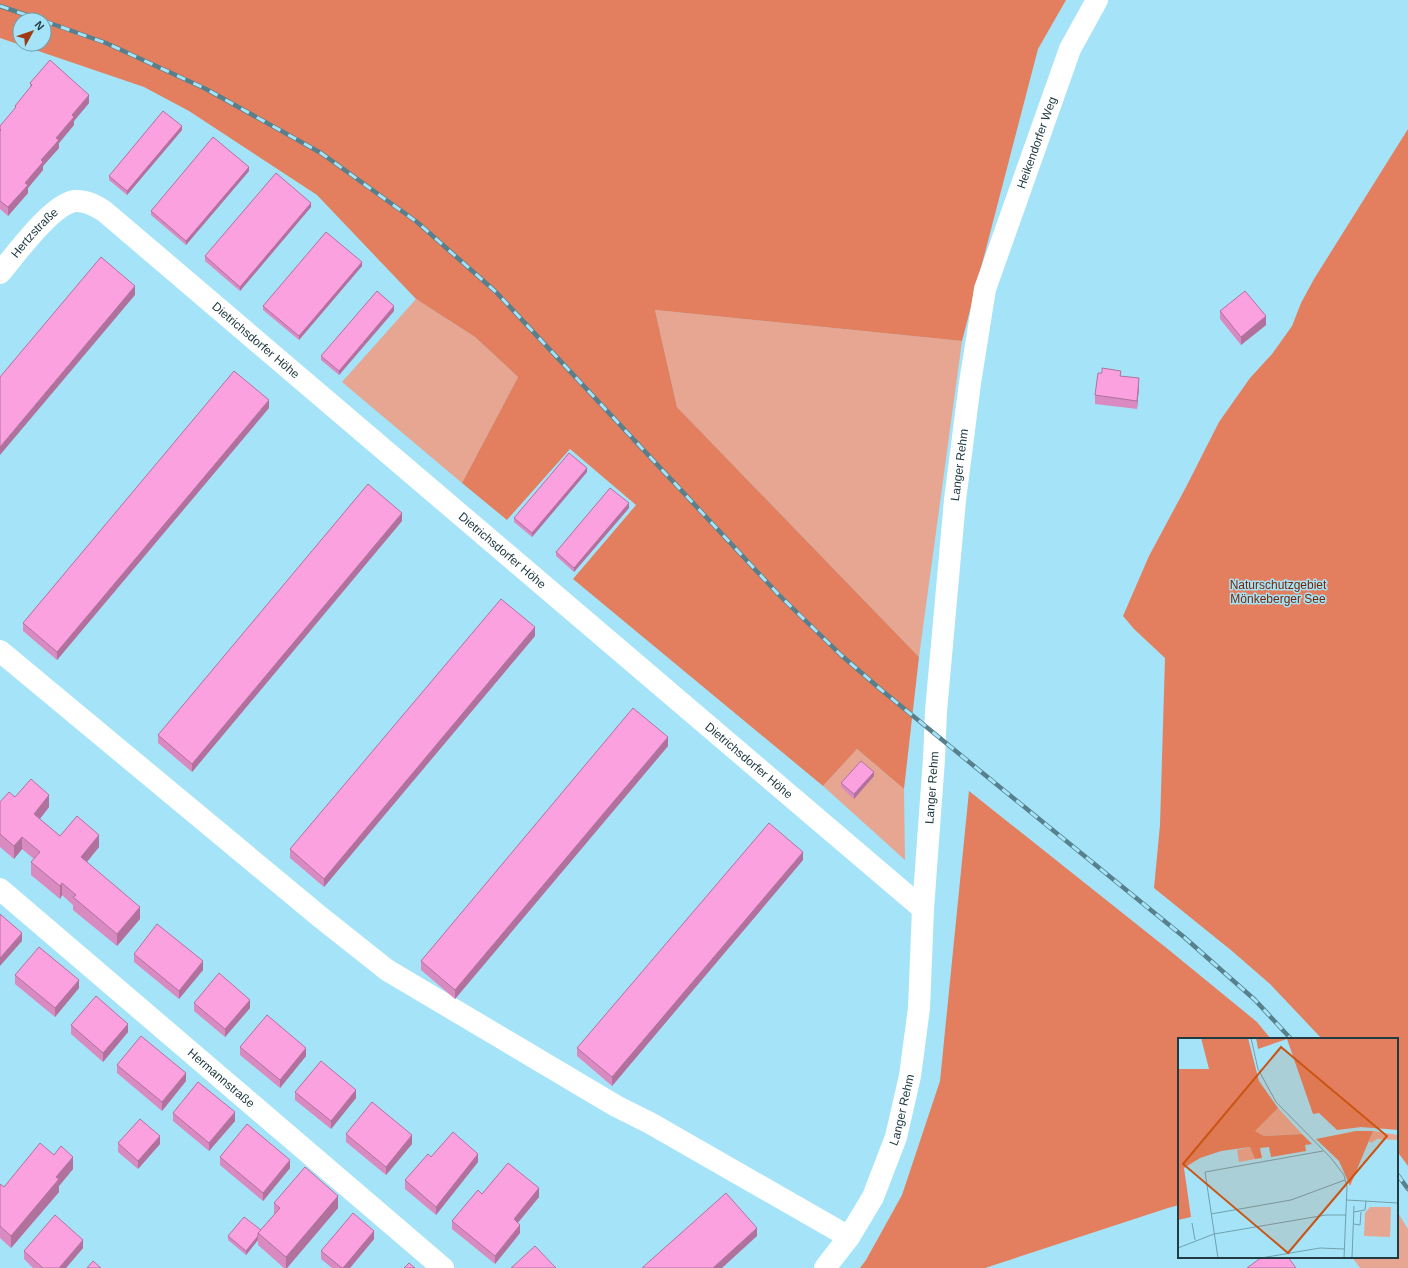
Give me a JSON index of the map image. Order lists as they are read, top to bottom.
{
  "streets": {
    "street": [
      "Heikendorfer Weg",
      "Hertzstraße",
      "Dietrichsdorfer Höhe",
      "Langer Rehm",
      "Hermannstraße"
    ]
  },
  "crossings": [
    ["Heikendorfer Weg", "Langer Rehm"],
    ["Hertzstraße", "Dietrichsdorfer Höhe"],
    ["Dietrichsdorfer Höhe", "Langer Rehm"]
  ],
  "parks": ["Naturschutzgebiet Mönkeberger See"],
  "north": "top right"
}
